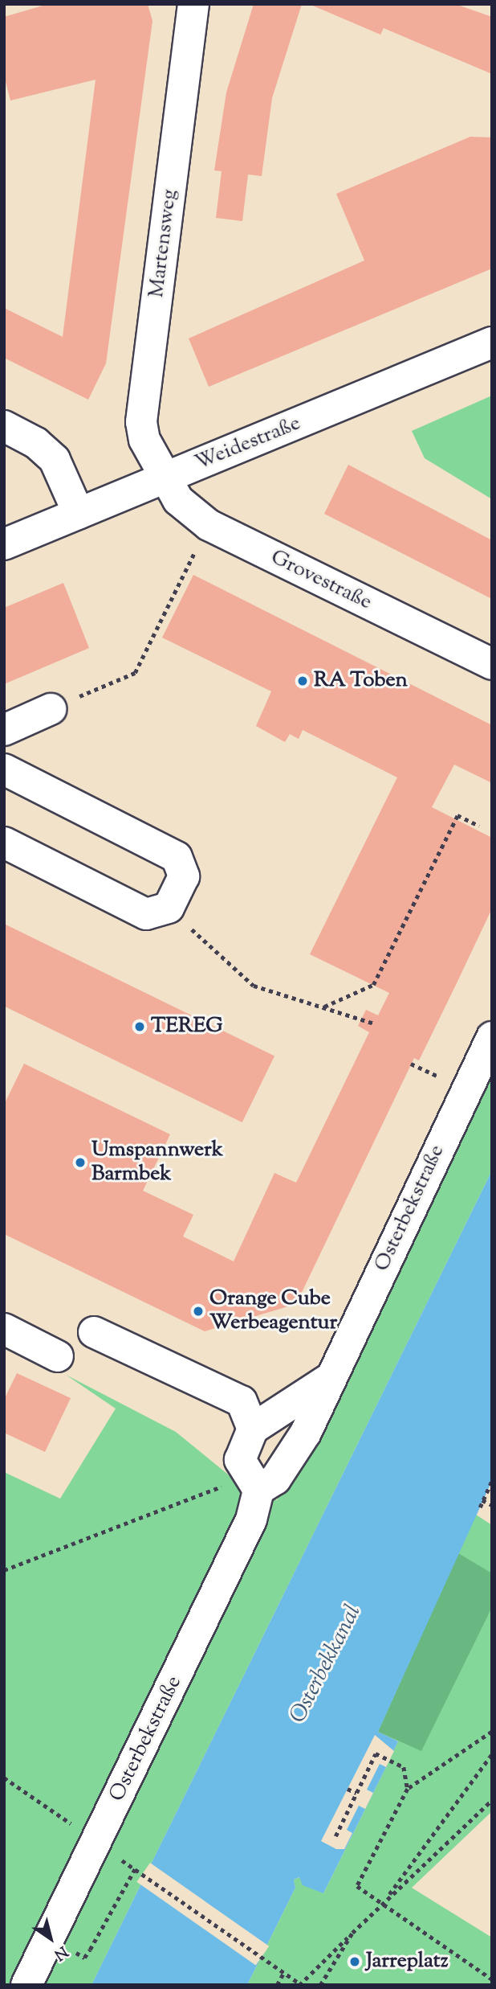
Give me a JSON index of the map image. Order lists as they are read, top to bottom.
{
  "streets": {
    "street": [
      "Martensweg",
      "Weidestraße",
      "Grovestraße",
      "Osterbekstraße"
    ]
  },
  "crossings": [
    ["Martensweg", "Weidestraße"],
    ["Martensweg", "Grovestraße"],
    ["Weidestraße", "Grovestraße"]
  ],
  "water": ["Osterbekkanal"],
  "places": [
    "RA Toben",
    "TEREG",
    "Umspannwerk Barmbek",
    "Orange Cube Werbeagentur",
    "Jarreplatz"
  ],
  "north": "bottom right"
}
